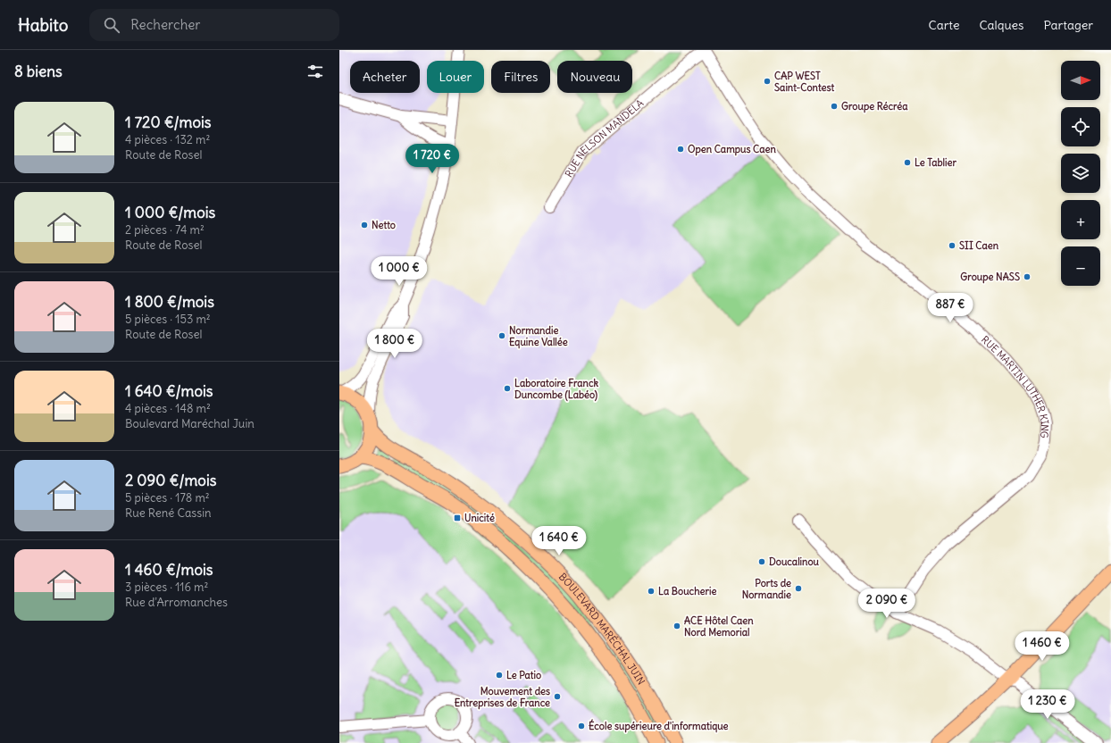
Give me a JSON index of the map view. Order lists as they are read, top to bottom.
{
  "streets": {
    "main road": ["BOULEVARD MARÉCHAL JUIN"],
    "street": ["RUE NELSON MANDELA", "RUE MARTIN LUTHER KING"]
  },
  "crossings": [
    ["RUE NELSON MANDELA", "RUE MARTIN LUTHER KING"]
  ],
  "places": {
    "other": [
      "CAP WEST Saint-Contest",
      "Groupe Récréa",
      "Open Campus Caen",
      "Le Tablier",
      "Netto",
      "SII Caen",
      "Groupe NASS",
      "Normandie Equine Vallée",
      "Laboratoire Franck Duncombe (Labéo)",
      "Doucalinou",
      "Ports de Normandie",
      "La Boucherie",
      "ACE Hôtel Caen Nord Memorial",
      "Le Patio",
      "Mouvement des Entreprises de France",
      "École supérieure d'informatique"
    ],
    "transit": ["Unicité"]
  },
  "north": "right",
  "page": {
    "header": "Habito",
    "search": "Rechercher",
    "nav": ["Carte", "Calques", "Partager"],
    "heading": "8 biens",
    "map_buttons": ["+", "−"],
    "chip": [
      "Acheter",
      "Louer",
      "Filtres",
      "Nouveau"
    ],
    "list": [
      {
        "name": "1 720 €/mois",
        "note": "4 pièces · 132 m² · Route de Rosel"
      },
      {
        "name": "1 000 €/mois",
        "note": "2 pièces · 74 m² · Route de Rosel"
      },
      {
        "name": "1 800 €/mois",
        "note": "5 pièces · 153 m² · Route de Rosel"
      },
      {
        "name": "1 640 €/mois",
        "note": "4 pièces · 148 m² · Boulevard Maréchal Juin"
      },
      {
        "name": "2 090 €/mois",
        "note": "5 pièces · 178 m² · Rue René Cassin"
      },
      {
        "name": "1 460 €/mois",
        "note": "3 pièces · 116 m² · Rue d'Arromanches"
      }
    ],
    "price": [
      "1 720 €",
      "1 000 €",
      "887 €",
      "1 800 €",
      "1 640 €",
      "2 090 €",
      "1 460 €",
      "1 230 €"
    ]
  }
}
